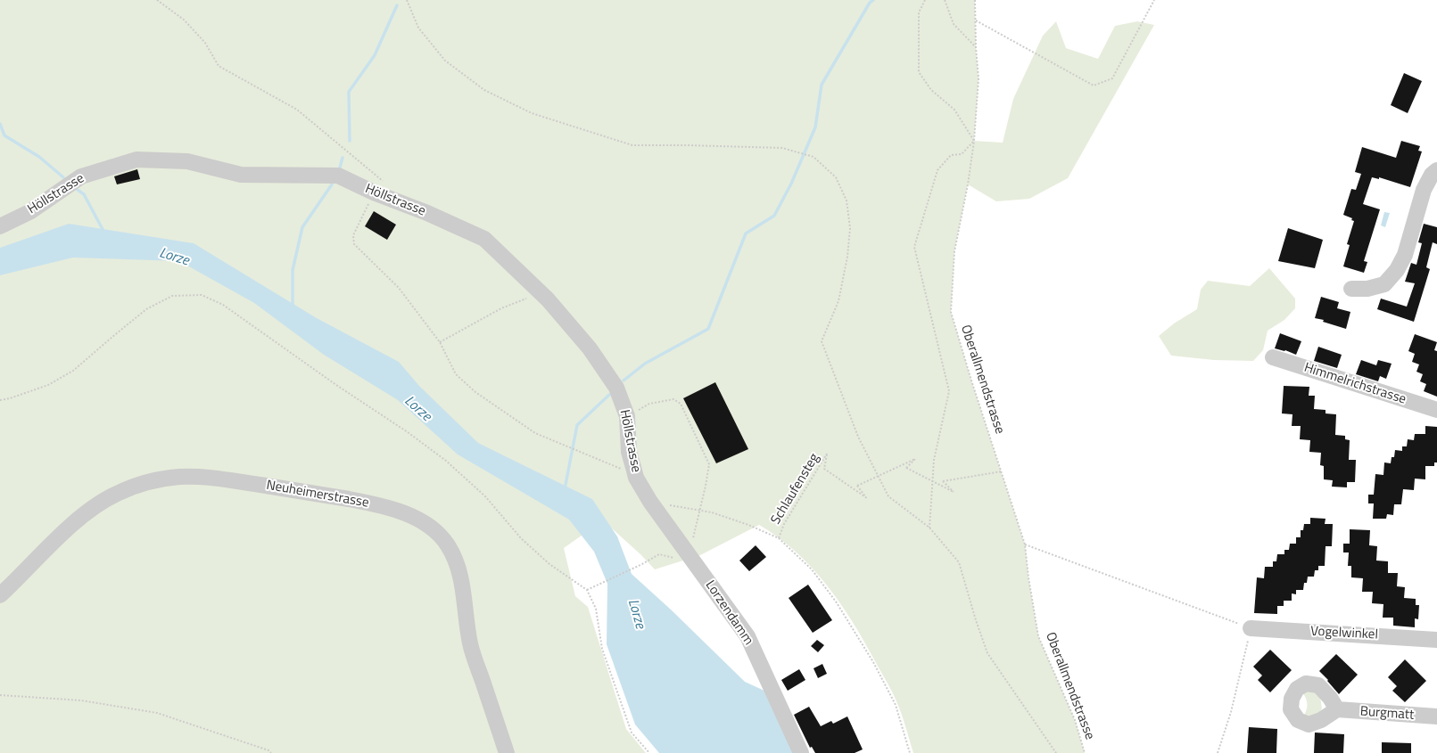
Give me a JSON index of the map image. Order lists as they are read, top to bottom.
{
  "streets": {
    "street": [
      "Höllstrasse",
      "Himmelrichstrasse",
      "Neuheimerstrasse",
      "Lorzendamm",
      "Vogelwinkel",
      "Burgmatt"
    ],
    "path": ["Oberallmendstrasse", "Schlaufensteg"]
  },
  "crossings": [
    ["Höllstrasse", "Lorzendamm"],
    ["Oberallmendstrasse", "Schlaufensteg"]
  ],
  "water": ["Lorze"]
}
